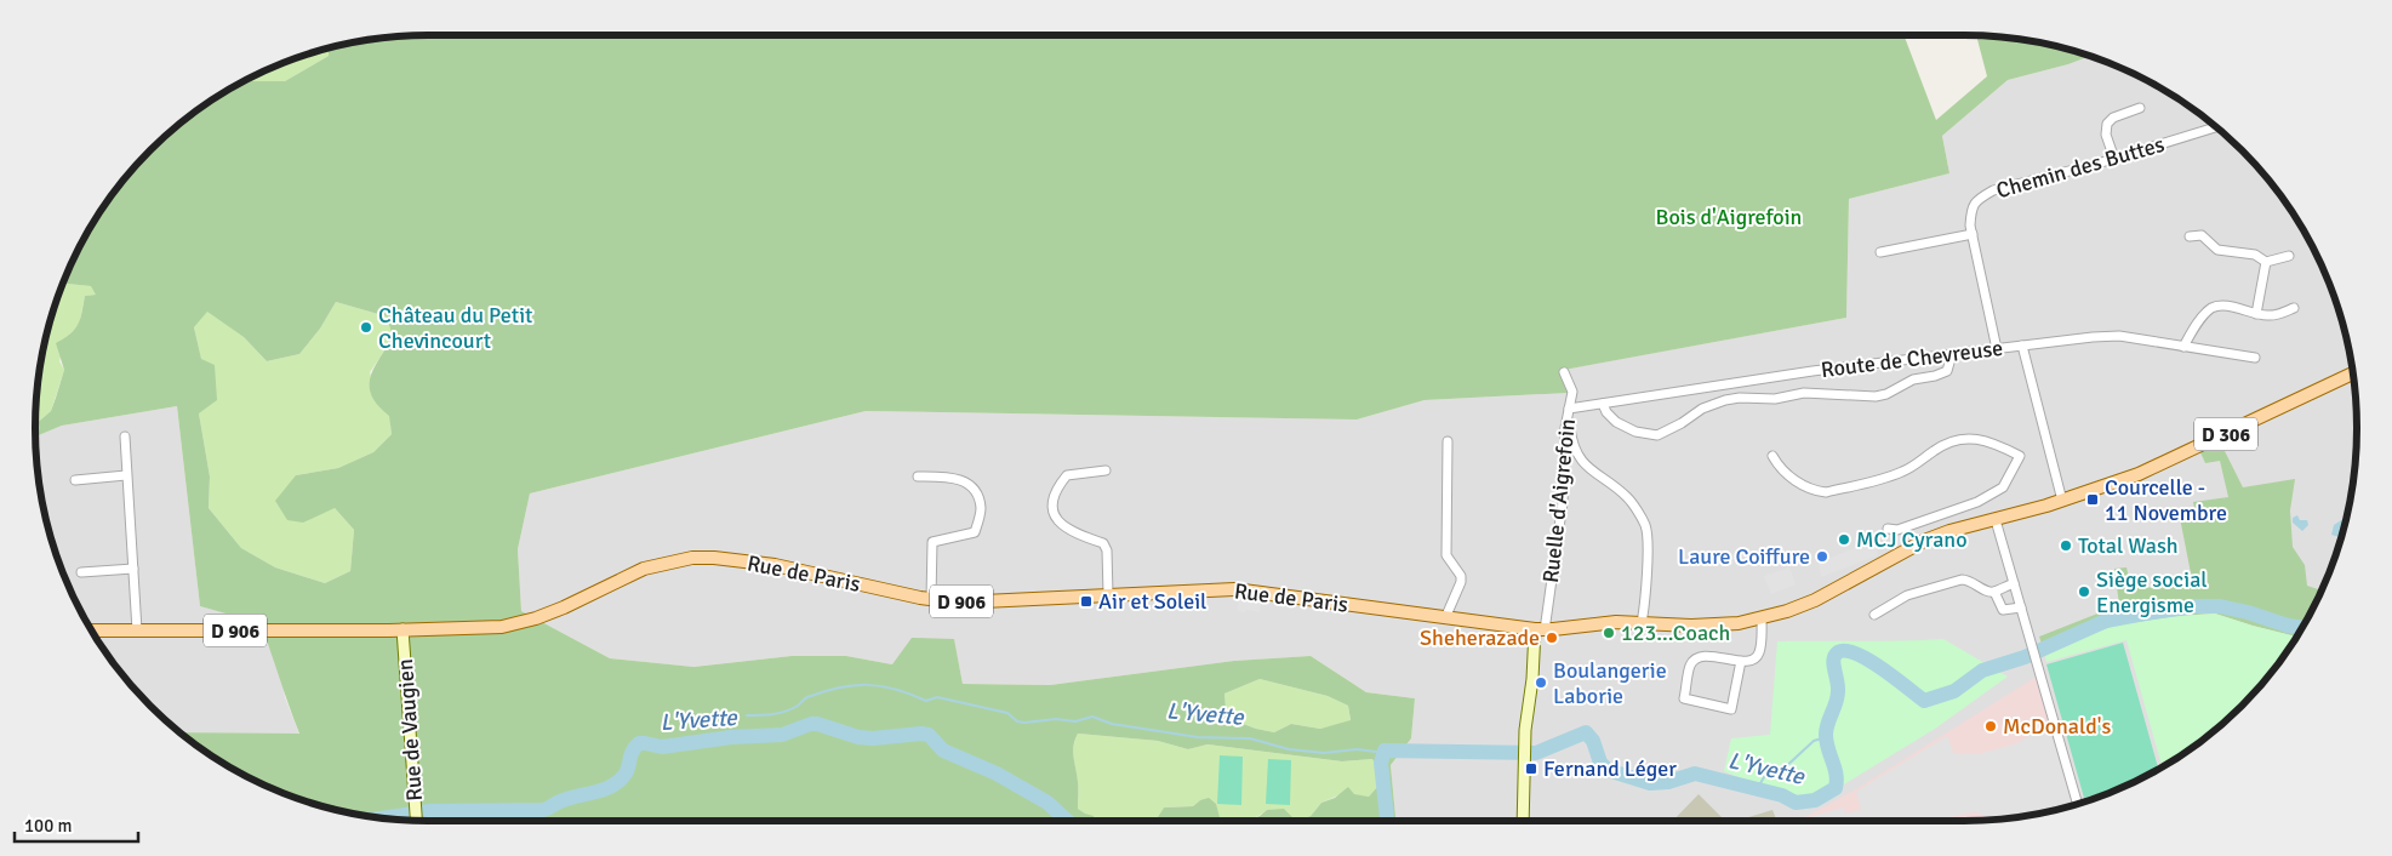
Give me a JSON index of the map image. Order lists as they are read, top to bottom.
{
  "streets": {
    "main road": ["D 306", "Rue de Paris", "D 906"],
    "street": [
      "Chemin des Buttes",
      "Route de Chevreuse",
      "Ruelle d'Aigrefoin",
      "Rue de Vaugien"
    ]
  },
  "crossings": [
    ["Chemin des Buttes", "Route de Chevreuse"],
    ["Route de Chevreuse", "Ruelle d'Aigrefoin"],
    ["D 306", "Ruelle d'Aigrefoin"],
    ["D 306", "Rue de Paris"],
    ["Ruelle d'Aigrefoin", "Rue de Paris"],
    ["Rue de Paris", "Rue de Vaugien"]
  ],
  "water": ["L'Yvette"],
  "parks": ["Bois d'Aigrefoin"],
  "places": {
    "other": [
      "Château du Petit Chevincourt",
      "MCJ Cyrano",
      "Total Wash",
      "Laure Coiffure",
      "Siège social Energisme",
      "123...Coach",
      "Sheherazade",
      "Boulangerie Laborie",
      "McDonald's"
    ],
    "transit": ["Courcelle - 11 Novembre", "Air et Soleil", "Fernand Léger"]
  },
  "scale_bar": "100 m"
}
